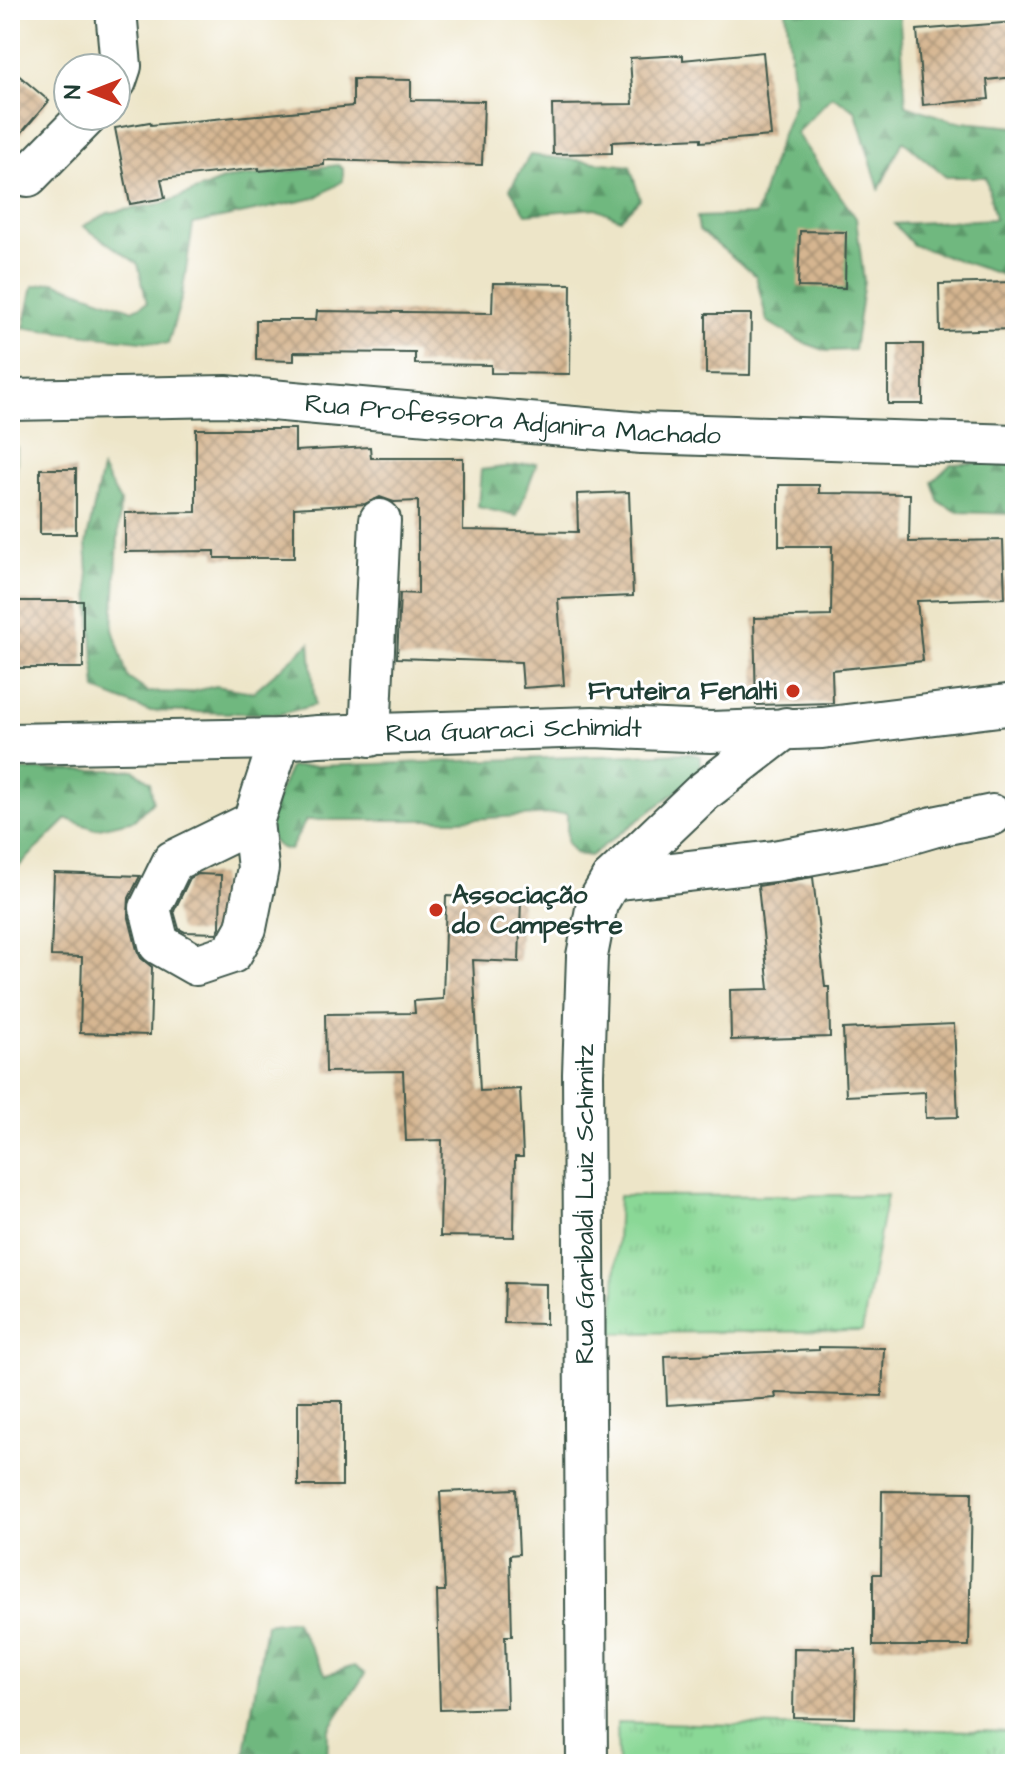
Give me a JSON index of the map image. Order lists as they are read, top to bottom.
{
  "streets": {
    "street": ["Rua Professora Adjanira Machado", "Rua Guaraci Schimidt", "Rua Garibaldi Luiz Schimitz"]
  },
  "crossings": [
    ["Rua Guaraci Schimidt", "Rua Garibaldi Luiz Schimitz"]
  ],
  "places": ["Fruteira Fenalti", "Associação do Campestre"],
  "north": "left"
}
